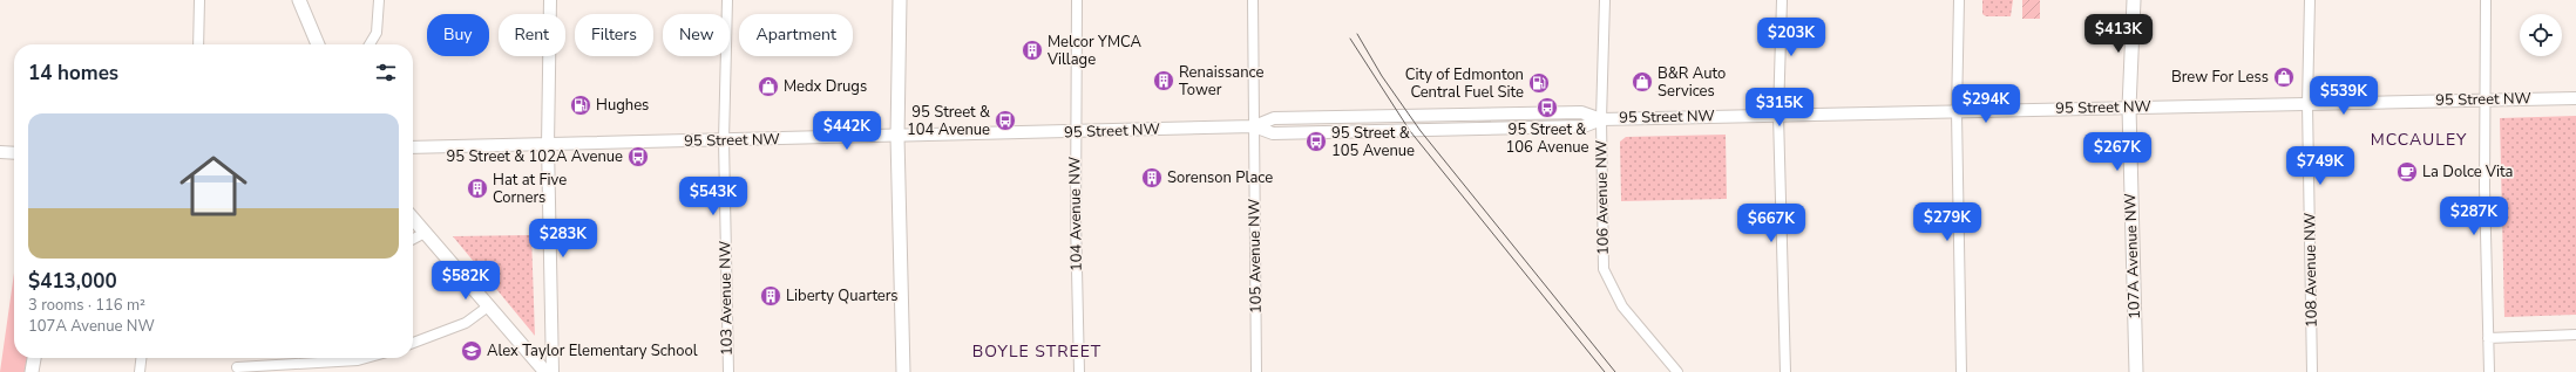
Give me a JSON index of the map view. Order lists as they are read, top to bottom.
{
  "streets": {
    "main road": ["107A Avenue NW"],
    "street": [
      "95 Street NW",
      "106 Avenue NW",
      "104 Avenue NW",
      "105 Avenue NW",
      "108 Avenue NW",
      "103 Avenue NW"
    ]
  },
  "crossings": [
    ["95 Street NW", "106 Avenue NW"],
    ["95 Street NW", "104 Avenue NW"],
    ["95 Street NW", "105 Avenue NW"],
    ["95 Street NW", "107A Avenue NW"],
    ["95 Street NW", "108 Avenue NW"],
    ["95 Street NW", "103 Avenue NW"]
  ],
  "districts": ["MCCAULEY", "BOYLE STREET"],
  "places": {
    "building": [
      "Melcor YMCA Village",
      "Renaissance Tower",
      "Sorenson Place",
      "Hat at Five Corners",
      "Liberty Quarters"
    ],
    "shop": ["Brew For Less", "B&R Auto Services", "Medx Drugs"],
    "fuel station": ["City of Edmonton Central Fuel Site", "Hughes"],
    "bus stop": [
      "95 Street & 106 Avenue",
      "95 Street & 104 Avenue",
      "95 Street & 105 Avenue",
      "95 Street & 102A Avenue"
    ],
    "cafe": ["La Dolce Vita"],
    "school or university": ["Alex Taylor Elementary School"]
  },
  "page": {
    "price": [
      "$413K",
      "$203K",
      "$539K",
      "$294K",
      "$315K",
      "$442K",
      "$267K",
      "$749K",
      "$543K",
      "$287K",
      "$279K",
      "$667K",
      "$283K",
      "$582K"
    ],
    "chip": [
      "Buy",
      "Rent",
      "Filters",
      "New",
      "Apartment"
    ],
    "heading": "14 homes",
    "list": [
      {
        "name": "$413,000",
        "note": "3 rooms · 116 m² · 107A Avenue NW"
      }
    ]
  }
}
